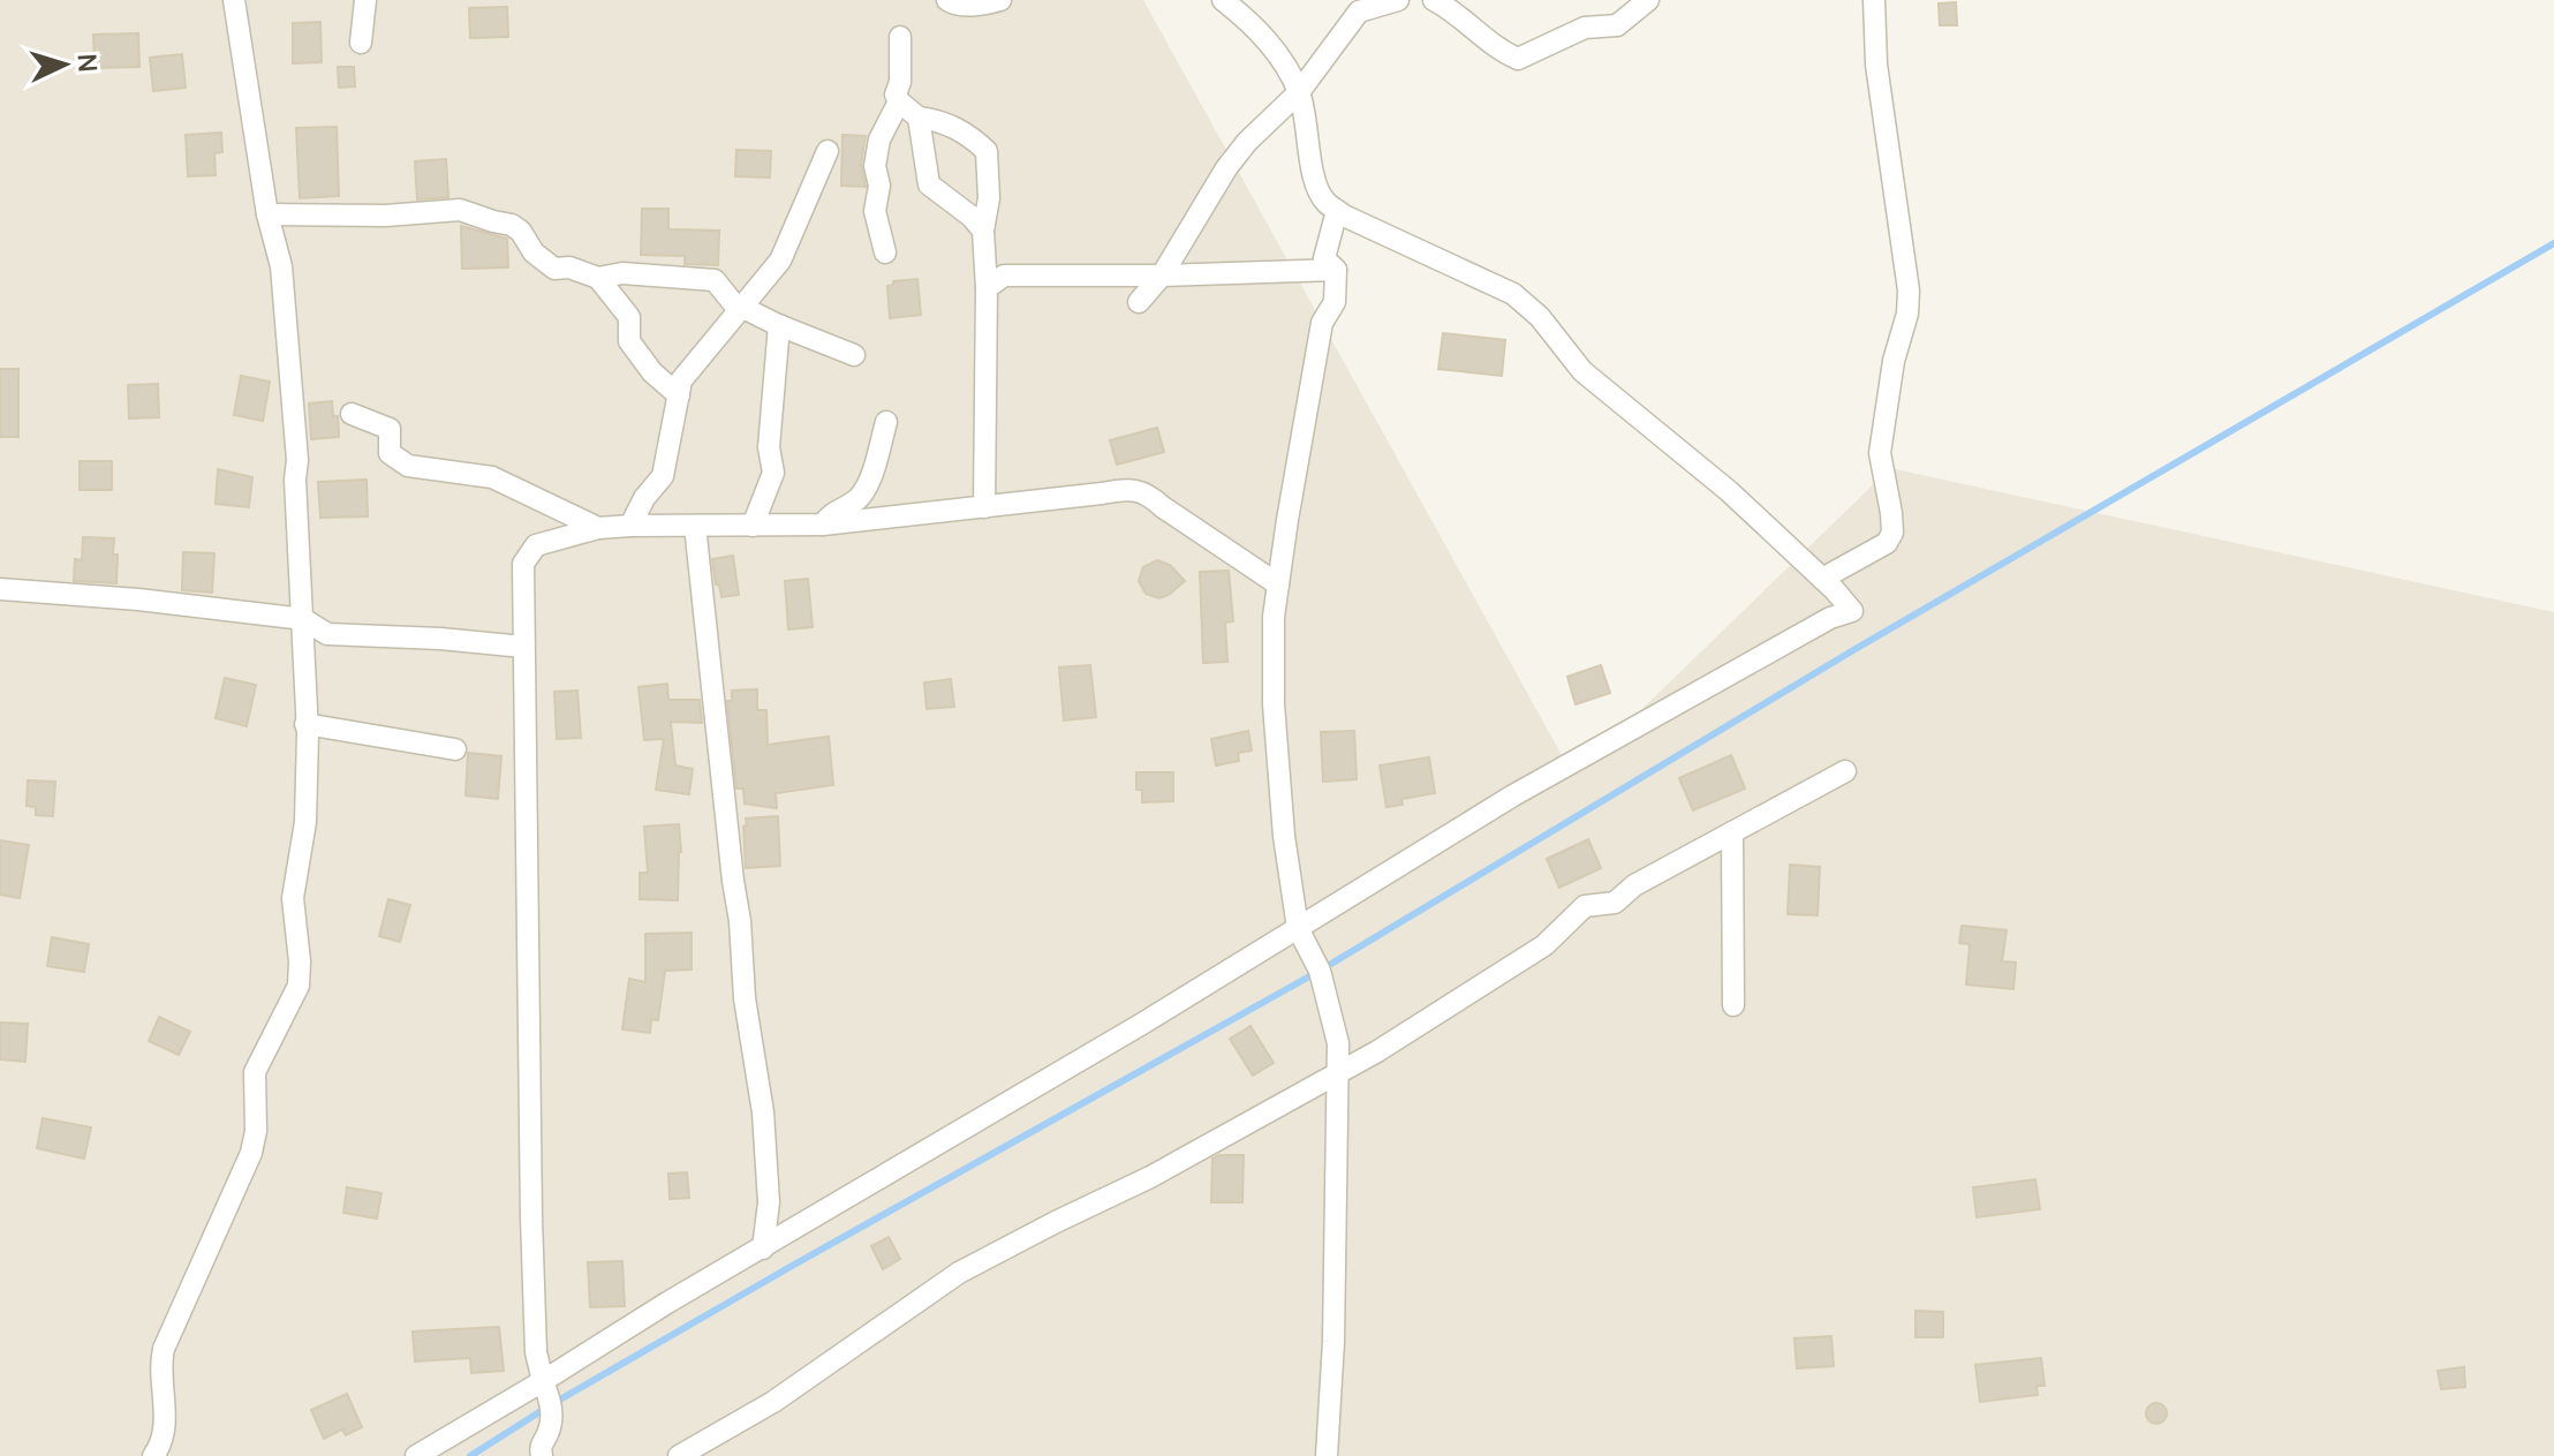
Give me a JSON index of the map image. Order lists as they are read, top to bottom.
{
  "north": "right"
}
